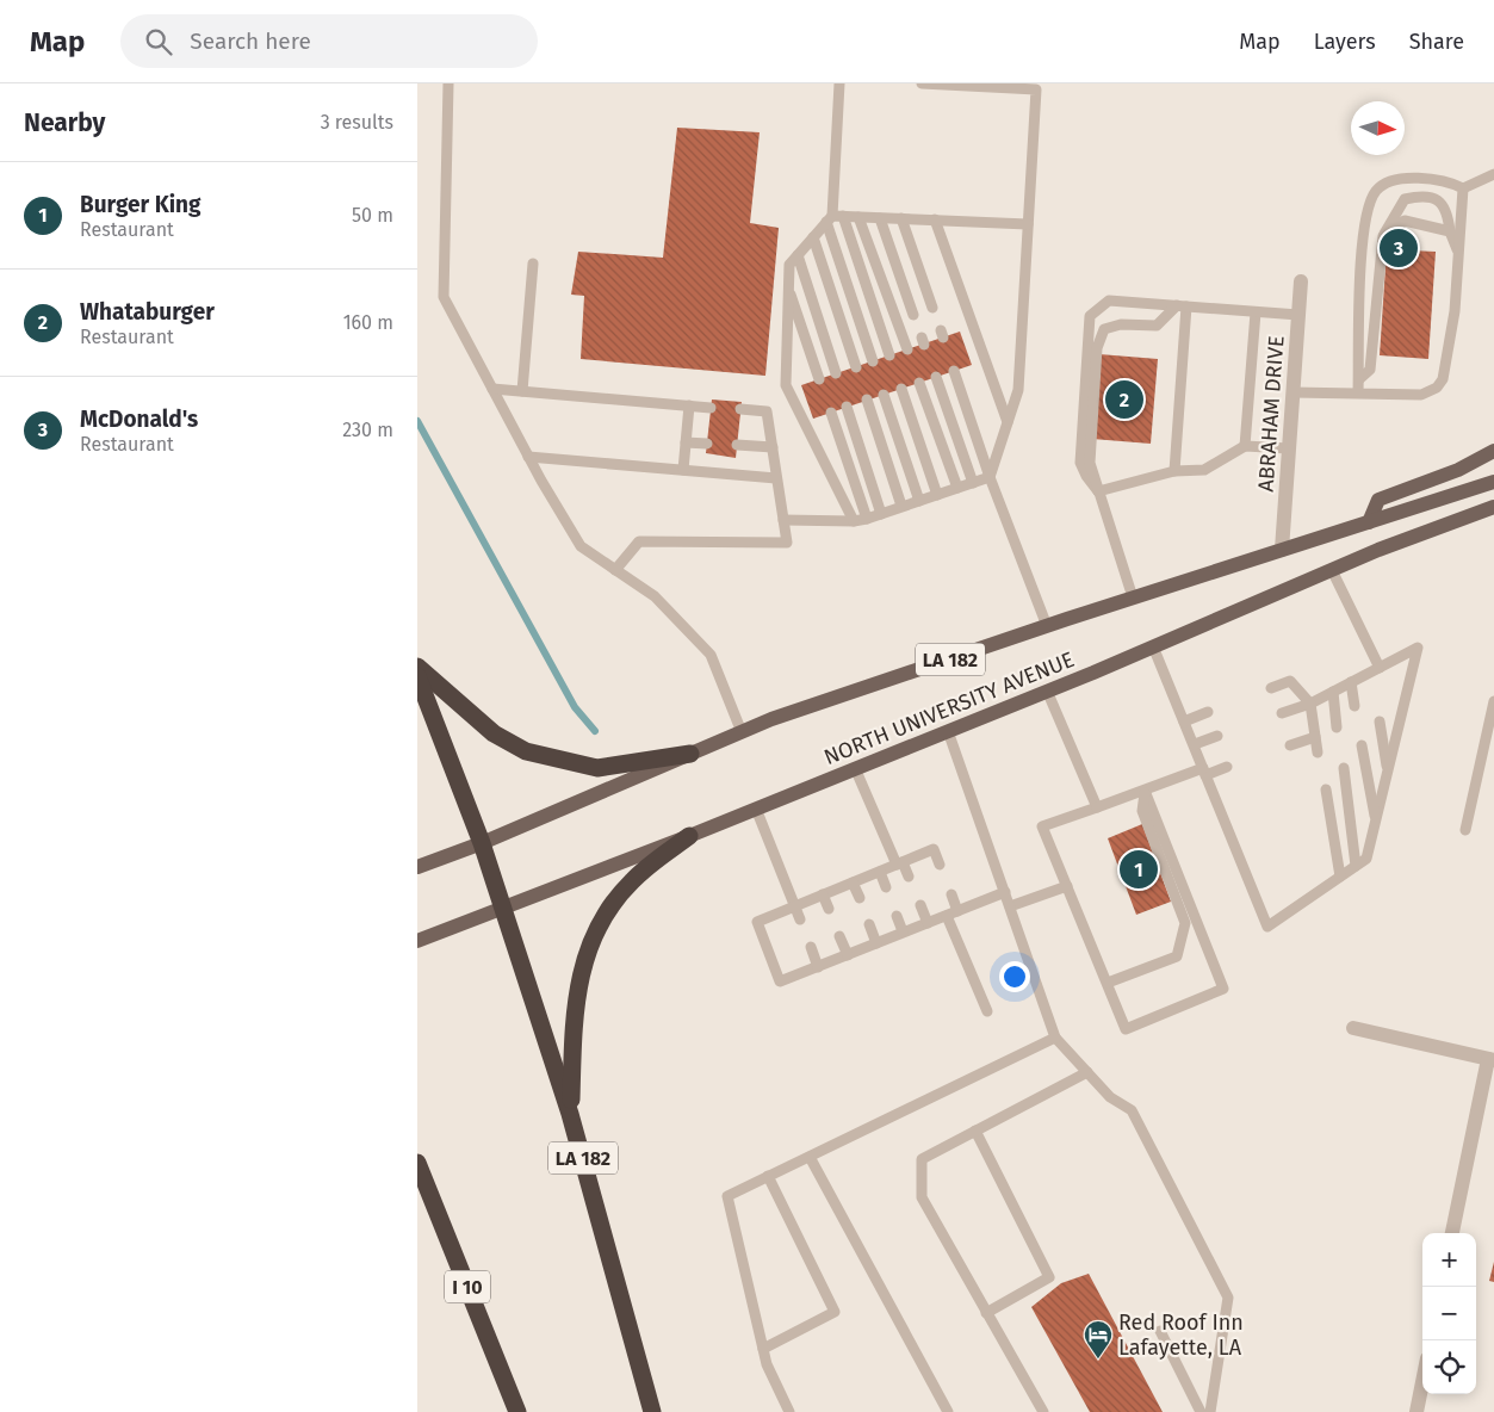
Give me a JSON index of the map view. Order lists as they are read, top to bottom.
{
  "streets": {
    "highway": ["LA 182", "I 10"],
    "main road": ["NORTH UNIVERSITY AVENUE"],
    "street": ["ABRAHAM DRIVE"]
  },
  "crossings": [
    ["ABRAHAM DRIVE", "NORTH UNIVERSITY AVENUE"],
    ["LA 182", "NORTH UNIVERSITY AVENUE"]
  ],
  "places": {
    "hotel": ["Red Roof Inn Lafayette, LA"]
  },
  "north": "right",
  "page": {
    "header": "Map",
    "search": "Search here",
    "nav": ["Map", "Layers", "Share"],
    "heading": ["Nearby", "3 results"],
    "list": [
      {
        "mark": "1",
        "name": "Burger King",
        "note": "Restaurant",
        "value": "50 m"
      },
      {
        "mark": "2",
        "name": "Whataburger",
        "note": "Restaurant",
        "value": "160 m"
      },
      {
        "mark": "3",
        "name": "McDonald's",
        "note": "Restaurant",
        "value": "230 m"
      }
    ],
    "pins": ["3", "2", "1"],
    "map_buttons": ["+", "−"]
  }
}
